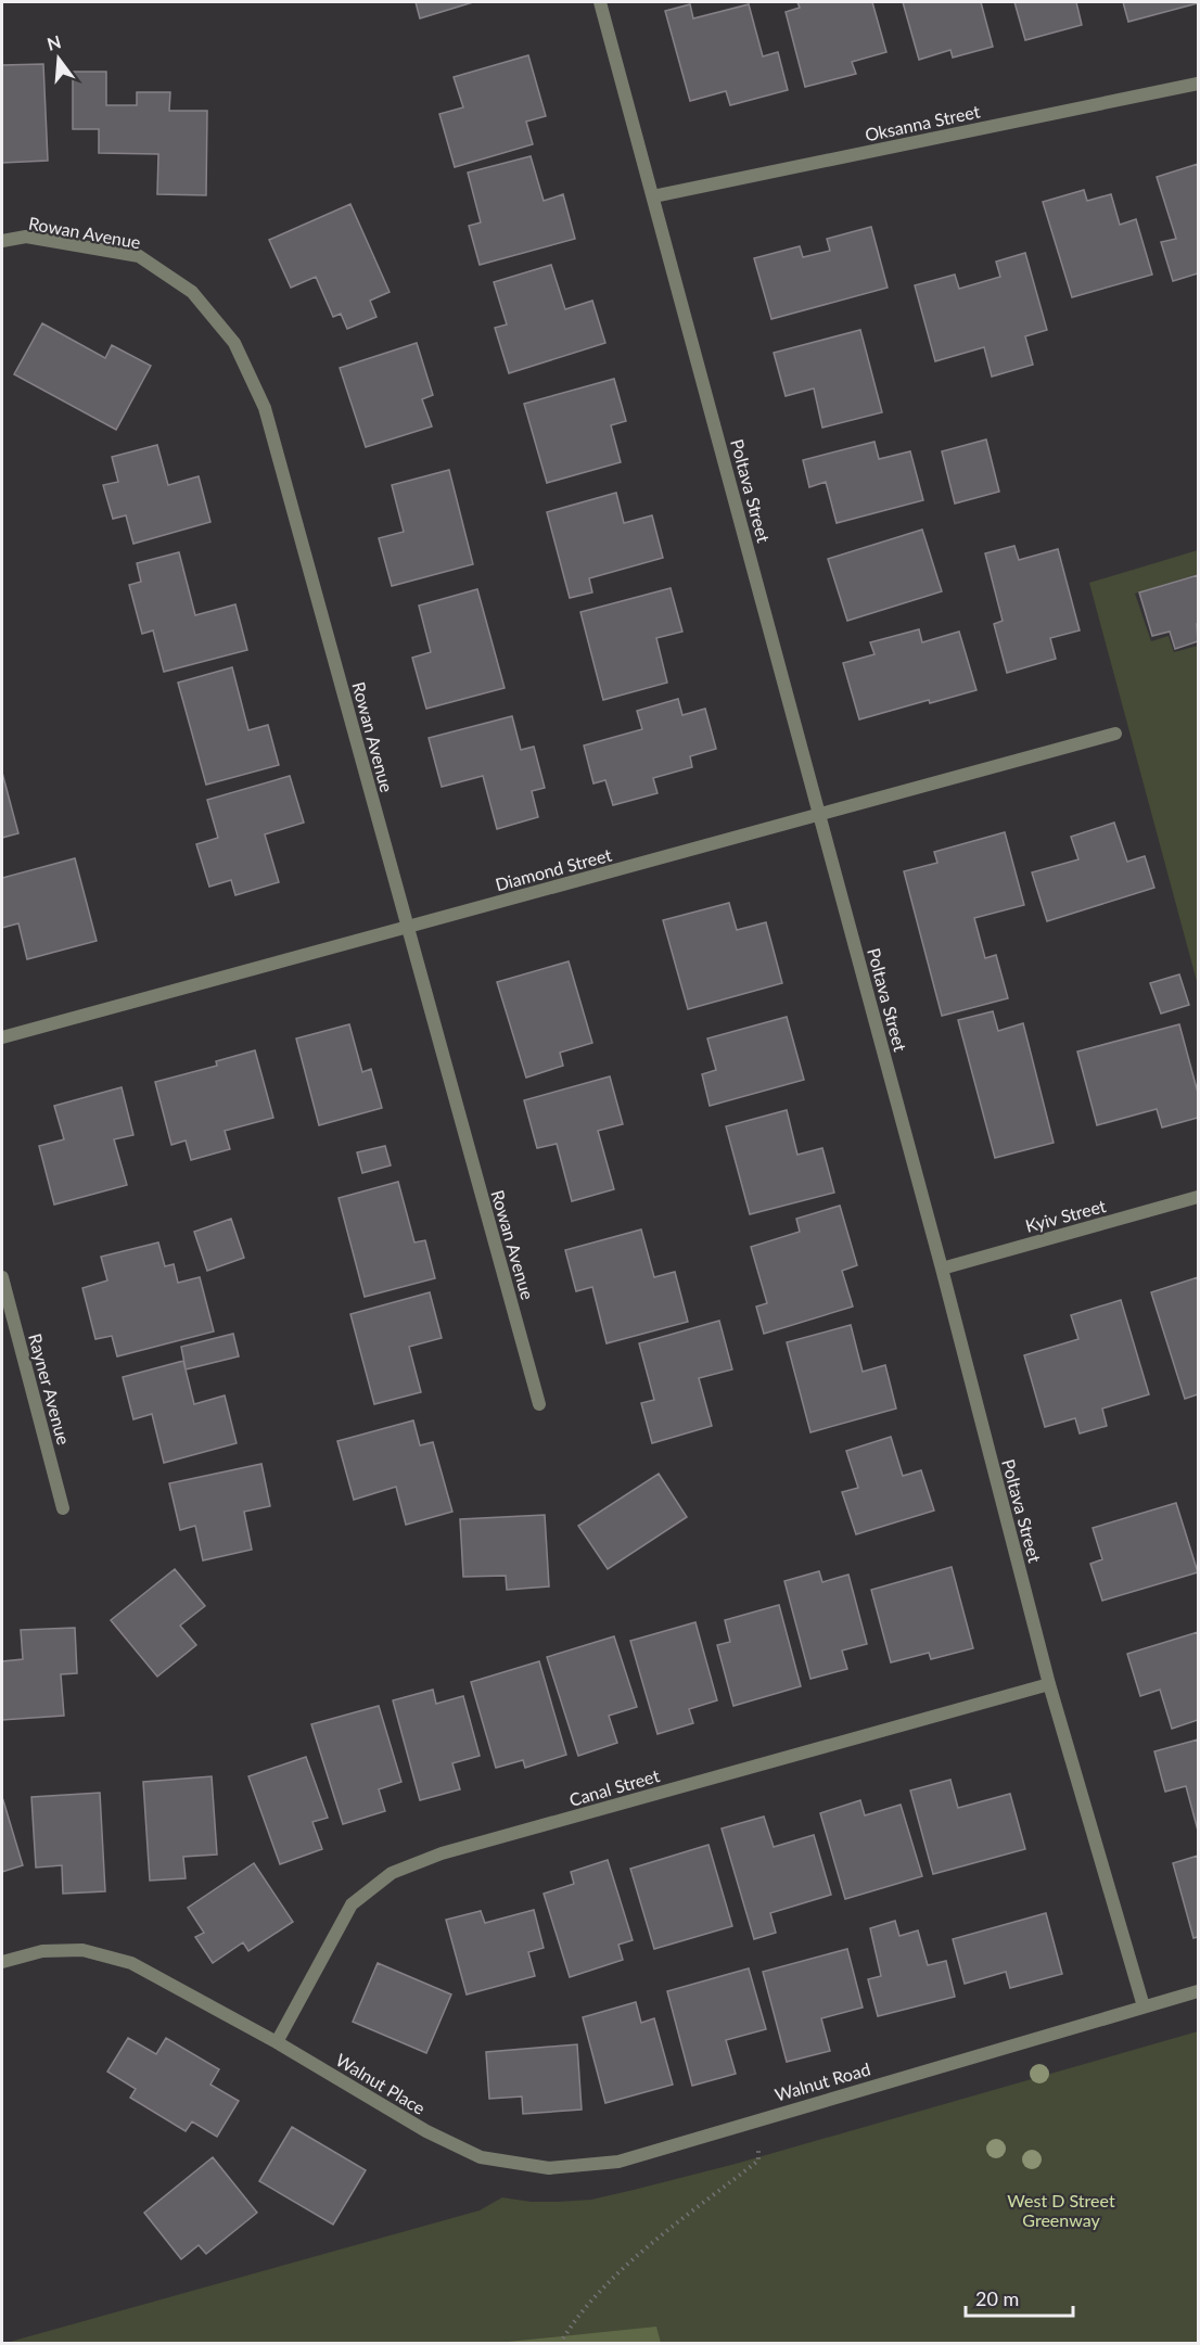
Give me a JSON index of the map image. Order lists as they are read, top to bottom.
{
  "streets": {
    "street": [
      "Oksanna Street",
      "Rowan Avenue",
      "Poltava Street",
      "Diamond Street",
      "Kyiv Street",
      "Rayner Avenue",
      "Canal Street",
      "Walnut Road",
      "Walnut Place"
    ]
  },
  "crossings": [
    ["Oksanna Street", "Poltava Street"],
    ["Rowan Avenue", "Diamond Street"],
    ["Poltava Street", "Diamond Street"],
    ["Poltava Street", "Kyiv Street"],
    ["Poltava Street", "Canal Street"],
    ["Poltava Street", "Walnut Road"],
    ["Canal Street", "Walnut Place"],
    ["Walnut Road", "Walnut Place"]
  ],
  "parks": ["West D Street Greenway"],
  "scale_bar": "20 m",
  "north": "top"
}
